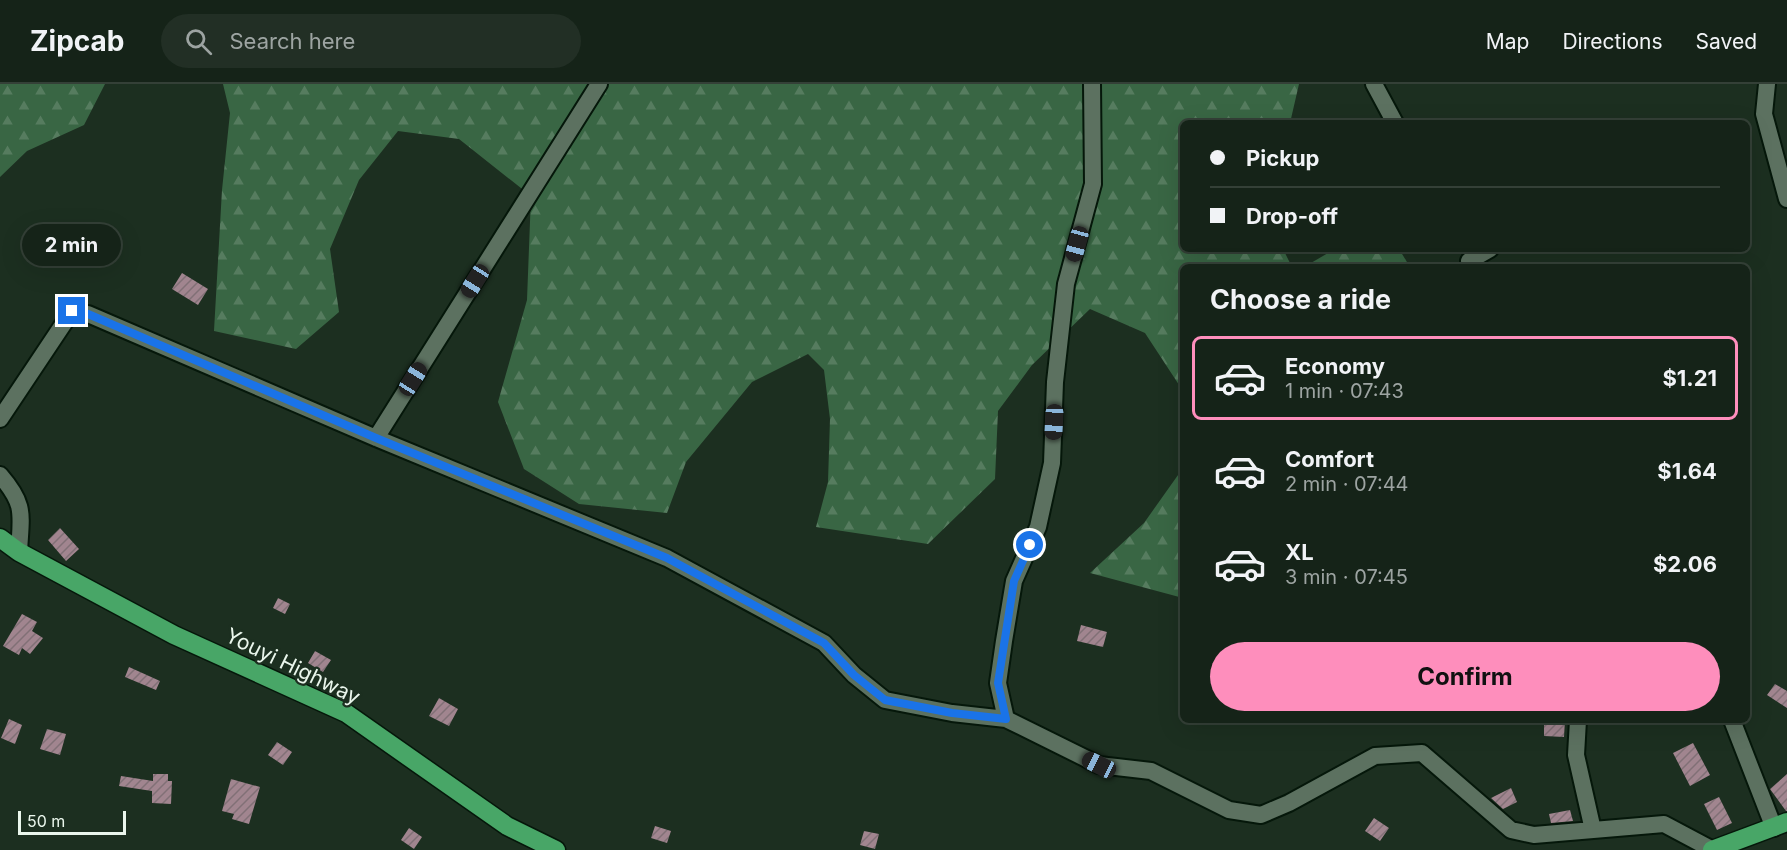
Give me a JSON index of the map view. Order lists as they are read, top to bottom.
{
  "streets": {
    "main road": ["Youyi Highway"]
  },
  "scale_bar": "50 m",
  "page": {
    "header": "Zipcab",
    "search": "Search here",
    "nav": ["Map", "Directions", "Saved"],
    "banner": ["Pickup", "Drop-off"],
    "bubble": "2 min",
    "heading": "Choose a ride",
    "list": [
      {
        "name": "Economy",
        "note": "1 min · 07:43",
        "value": "$1.21"
      },
      {
        "name": "Comfort",
        "note": "2 min · 07:44",
        "value": "$1.64"
      },
      {
        "name": "XL",
        "note": "3 min · 07:45",
        "value": "$2.06"
      }
    ],
    "buttons": "Confirm",
    "scale": "50 m"
  }
}
